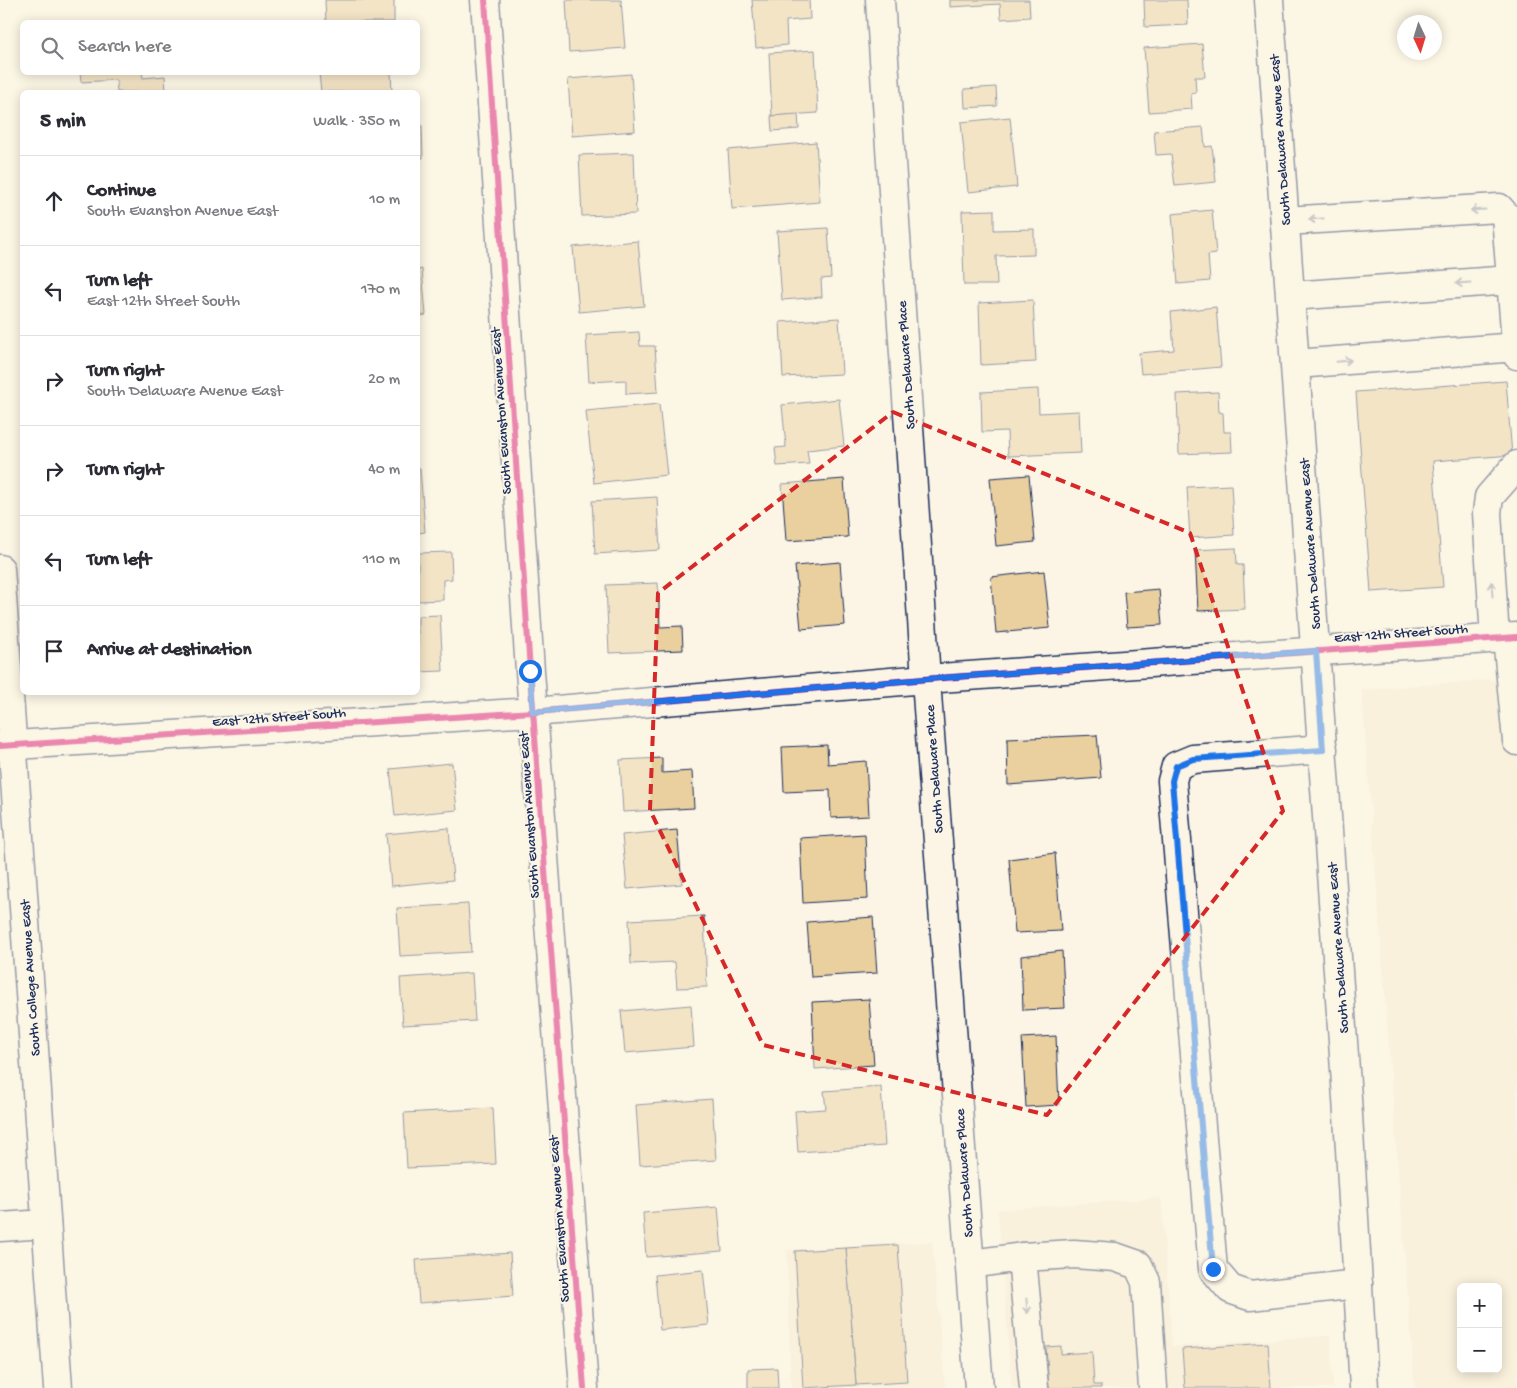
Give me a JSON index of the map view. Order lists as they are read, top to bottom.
{
  "streets": {
    "street": [
      "South Delaware Avenue East",
      "South Delaware Place",
      "South Evanston Avenue East",
      "East 12th Street South",
      "South College Avenue East"
    ]
  },
  "crossings": [
    ["South Delaware Avenue East", "East 12th Street South"],
    ["South Delaware Place", "East 12th Street South"],
    ["South Evanston Avenue East", "East 12th Street South"],
    ["East 12th Street South", "South College Avenue East"]
  ],
  "north": "bottom",
  "page": {
    "search": "Search here",
    "heading": ["5 min", "Walk · 350 m"],
    "list": [
      ["Continue", "South Evanston Avenue East", "10 m"],
      ["Turn left", "East 12th Street South", "170 m"],
      ["Turn right", "South Delaware Avenue East", "20 m"],
      ["Turn right", "40 m"],
      ["Turn left", "110 m"],
      "Arrive at destination"
    ],
    "map_buttons": ["+", "−"]
  }
}
